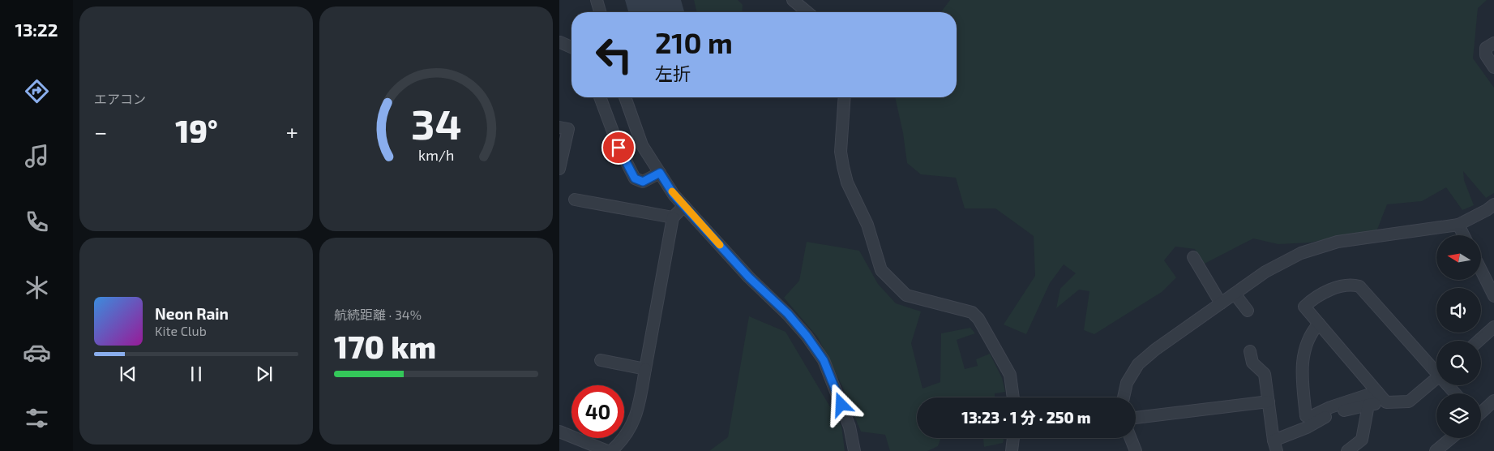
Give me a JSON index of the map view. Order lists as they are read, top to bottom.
{
  "north": "left",
  "page": {
    "tabs": "13:22",
    "tile": [
      "エアコン",
      ["航続距離 · 34%", "170 km"]
    ],
    "turn": ["210 m", "左折"],
    "heat": ["−", "19°", "+"],
    "song": ["Neon Rain", "Kite Club"],
    "limit": "40",
    "trip": "13:23 · 1 分 · 250 m",
    "gauge": ["34", "km/h"]
  }
}
